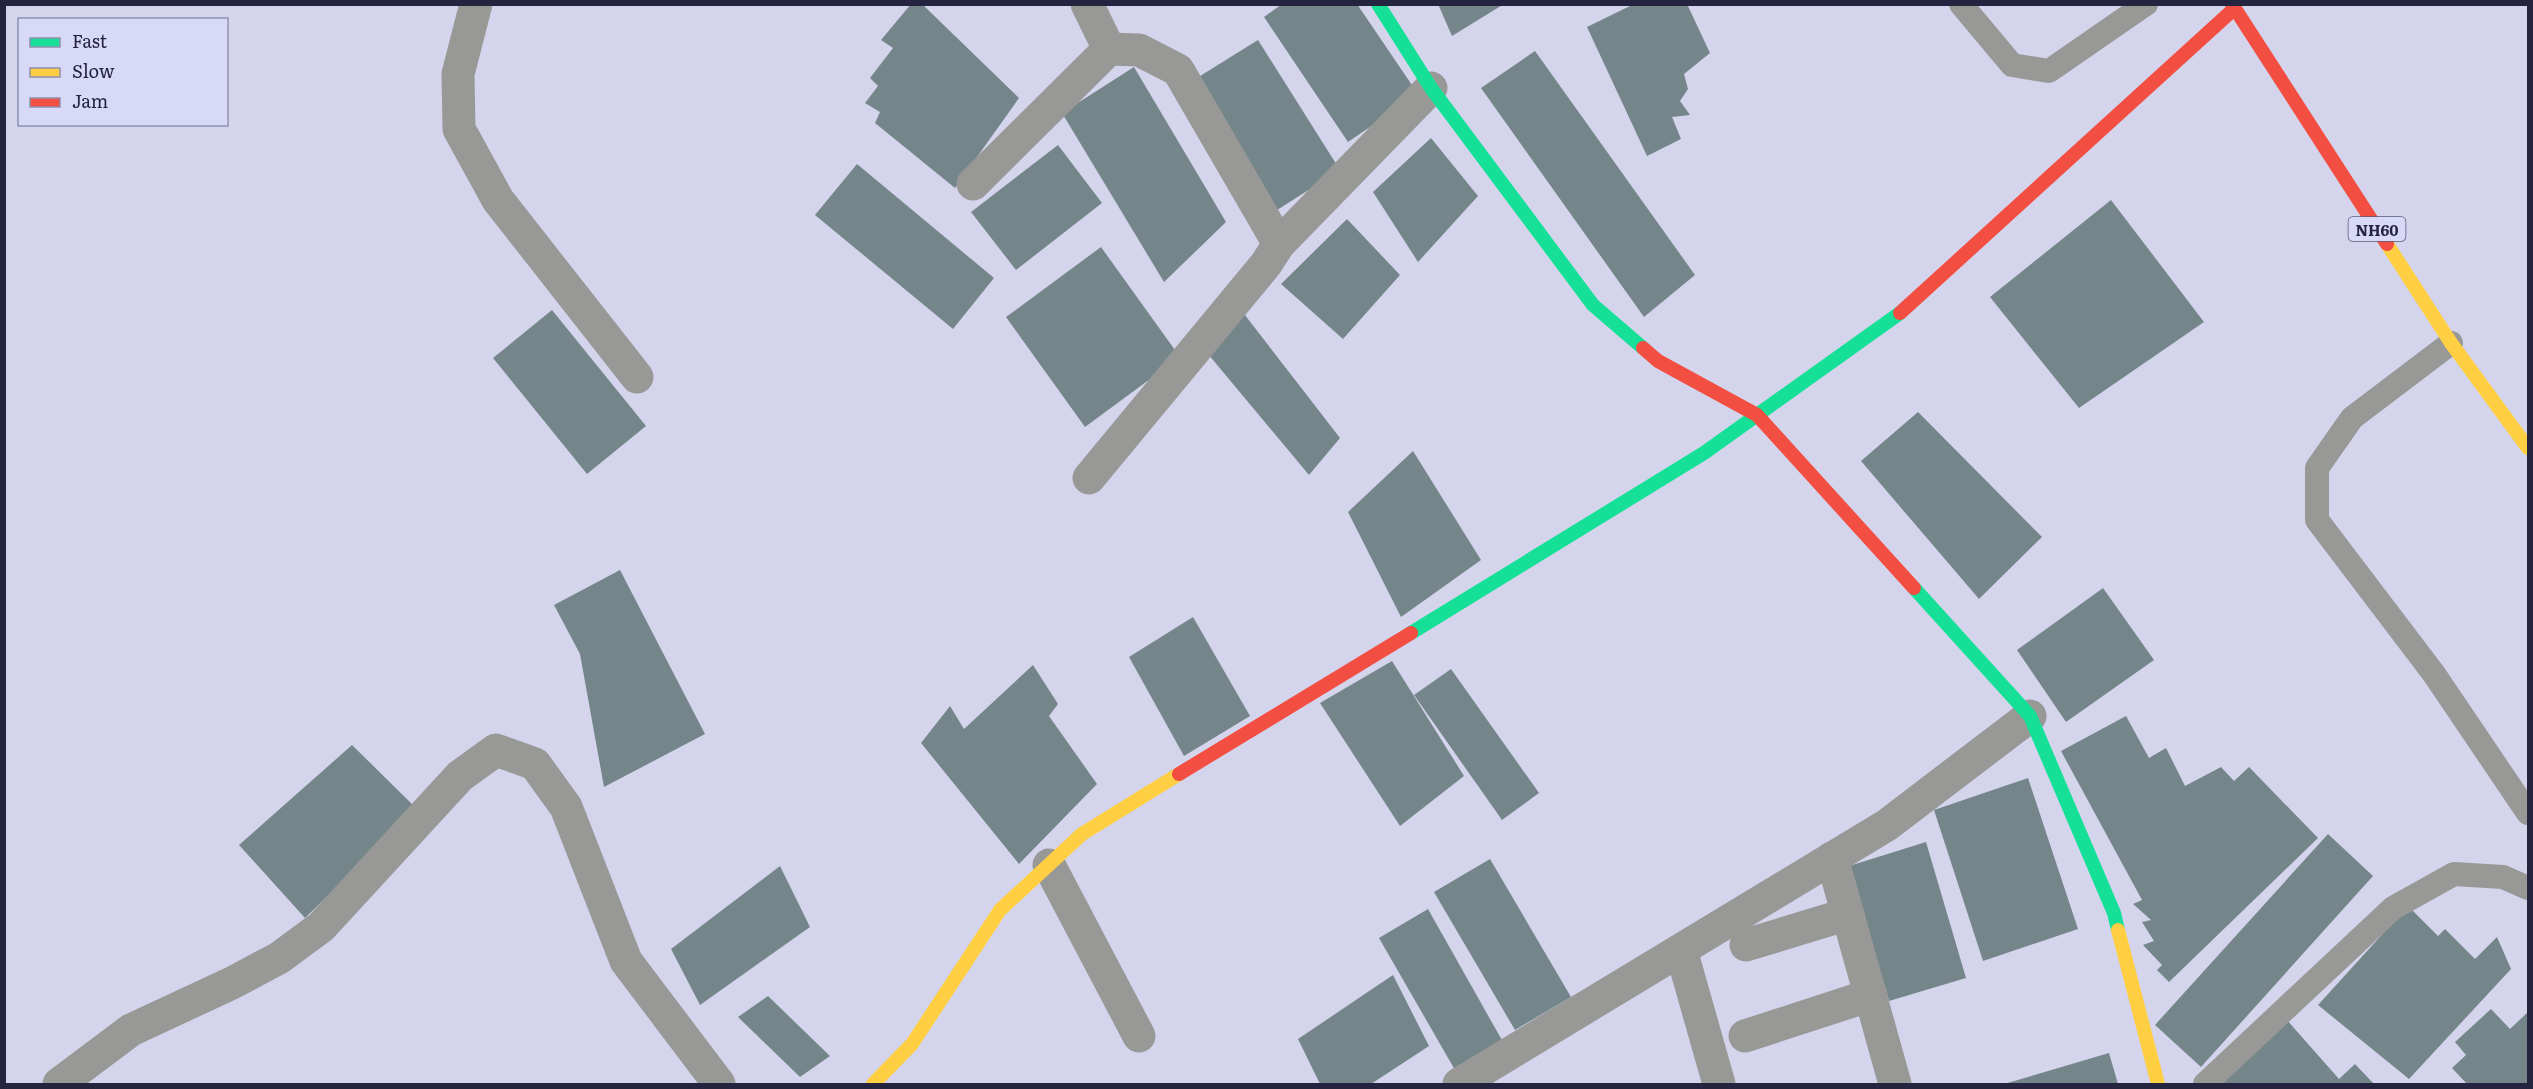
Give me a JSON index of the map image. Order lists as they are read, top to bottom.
{
  "streets": {
    "main road": ["NH60"]
  },
  "legend": ["Fast", "Slow", "Jam"]
}
